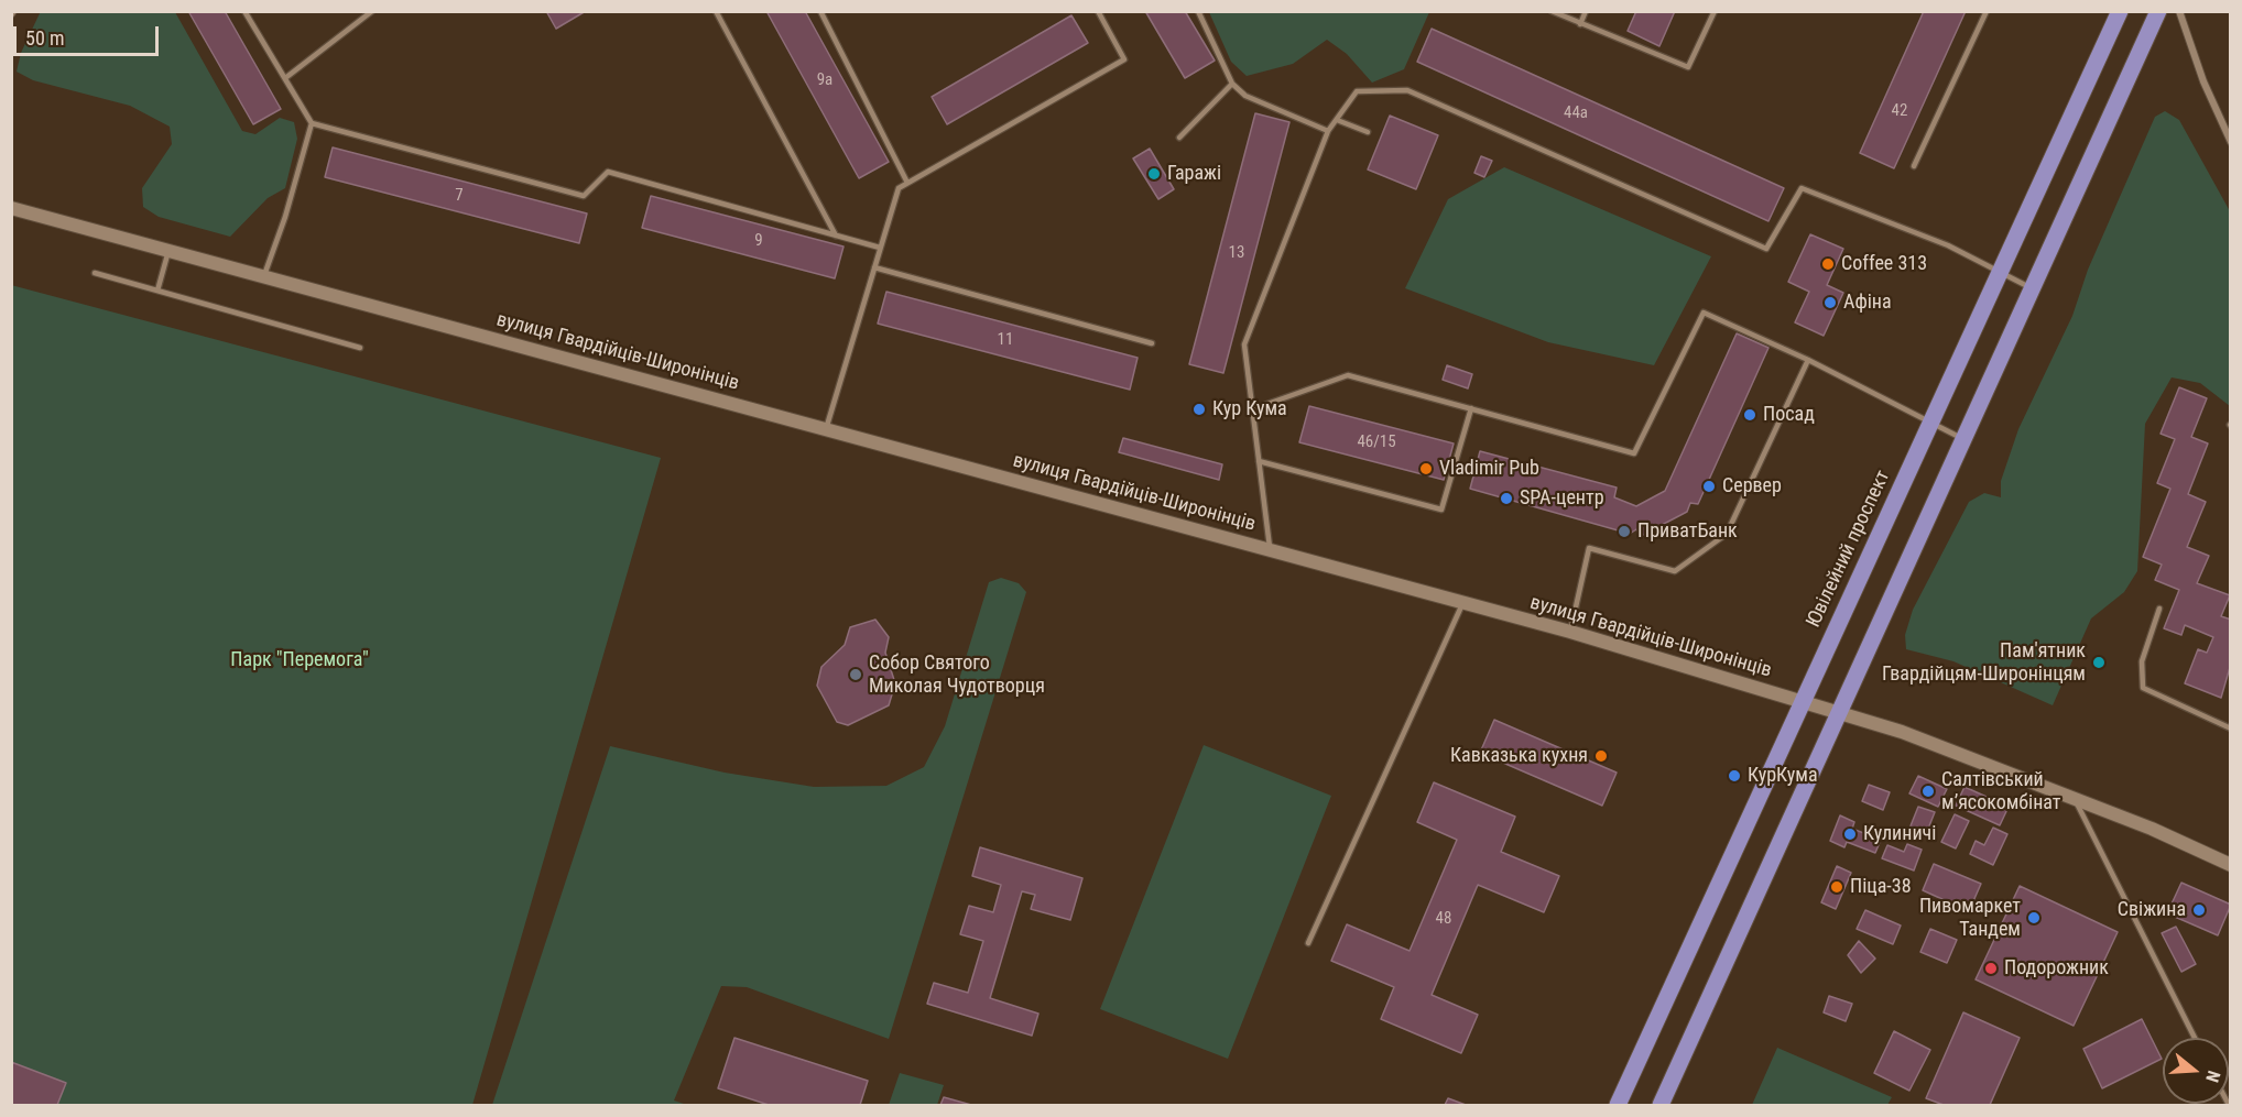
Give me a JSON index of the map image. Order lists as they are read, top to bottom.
{
  "streets": {
    "main road": ["вулиця Гвардійців-Широнінців", "Ювілейний проспект"]
  },
  "crossings": [
    ["вулиця Гвардійців-Широнінців", "Ювілейний проспект"]
  ],
  "parks": ["Парк \"Перемога\""],
  "places": [
    "Гаражі",
    "Coffee 313",
    "Афіна",
    "Кур Кума",
    "Посад",
    "Vladimir Pub",
    "Сервер",
    "SPA-центр",
    "ПриватБанк",
    "Пам'ятник Гвардійцям-Широнінцям",
    "Собор Святого Миколая Чудотворця",
    "Кавказька кухня",
    "КурКума",
    "Салтівський мʼясокомбінат",
    "Кулиничі",
    "Піца-38",
    "Свіжина",
    "Пивомаркет Тандем",
    "Подорожник"
  ],
  "house_numbers": [
    "9а",
    "42",
    "44а",
    "7",
    "9",
    "13",
    "11",
    "46/15",
    "48"
  ],
  "scale_bar": "50 m",
  "north": "right"
}
